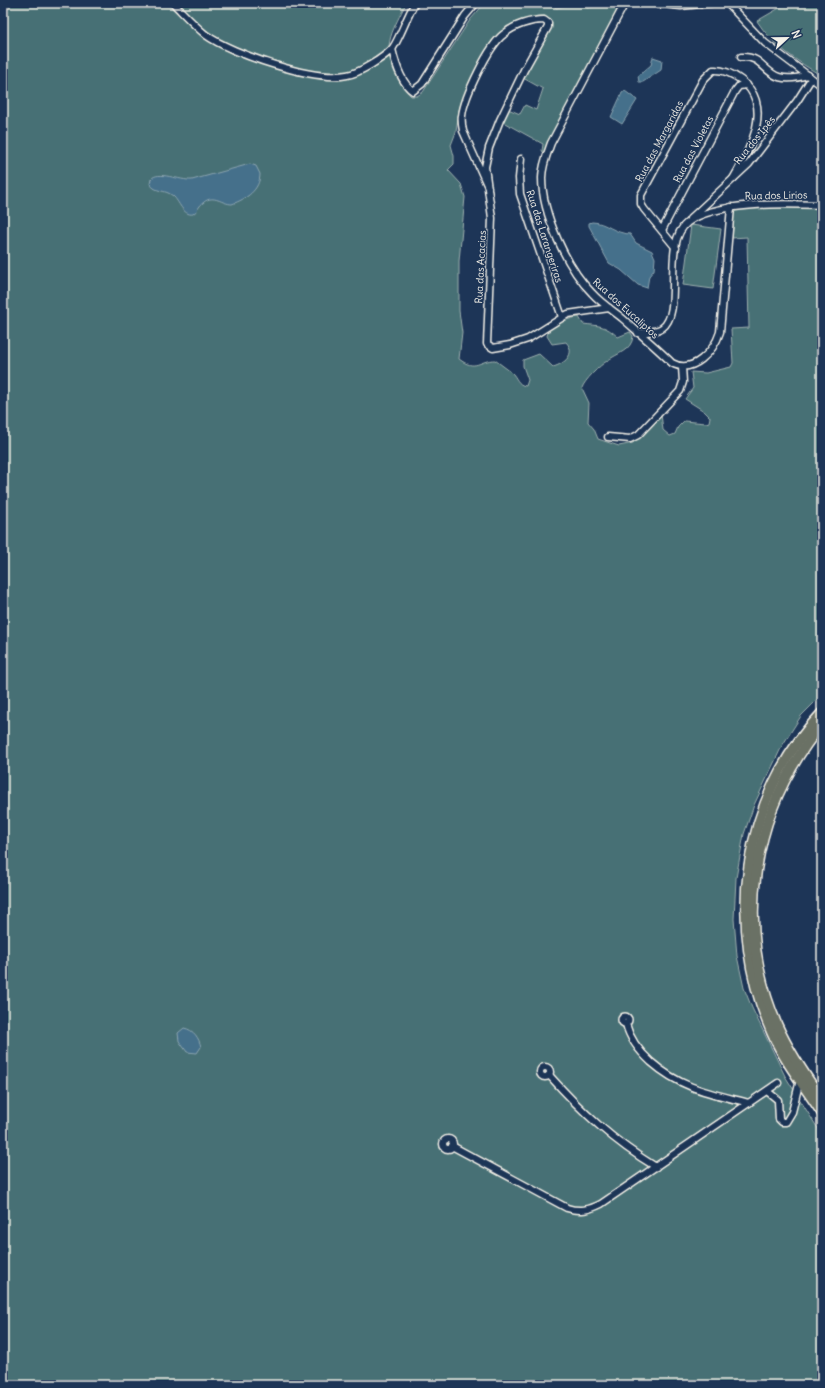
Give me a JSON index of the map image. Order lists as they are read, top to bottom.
{
  "streets": {
    "street": [
      "Rua dos Ipês",
      "Rua das Margaridas",
      "Rua das Violetas",
      "Rua dos Lirios",
      "Rua das Larangeriras",
      "Rua das Acacias",
      "Rua dos Eucaliptos"
    ]
  },
  "crossings": [
    ["Rua dos Ipês", "Rua dos Lirios"],
    ["Rua das Margaridas", "Rua das Violetas"],
    ["Rua das Larangeriras", "Rua das Acacias"]
  ],
  "north": "right"
}
